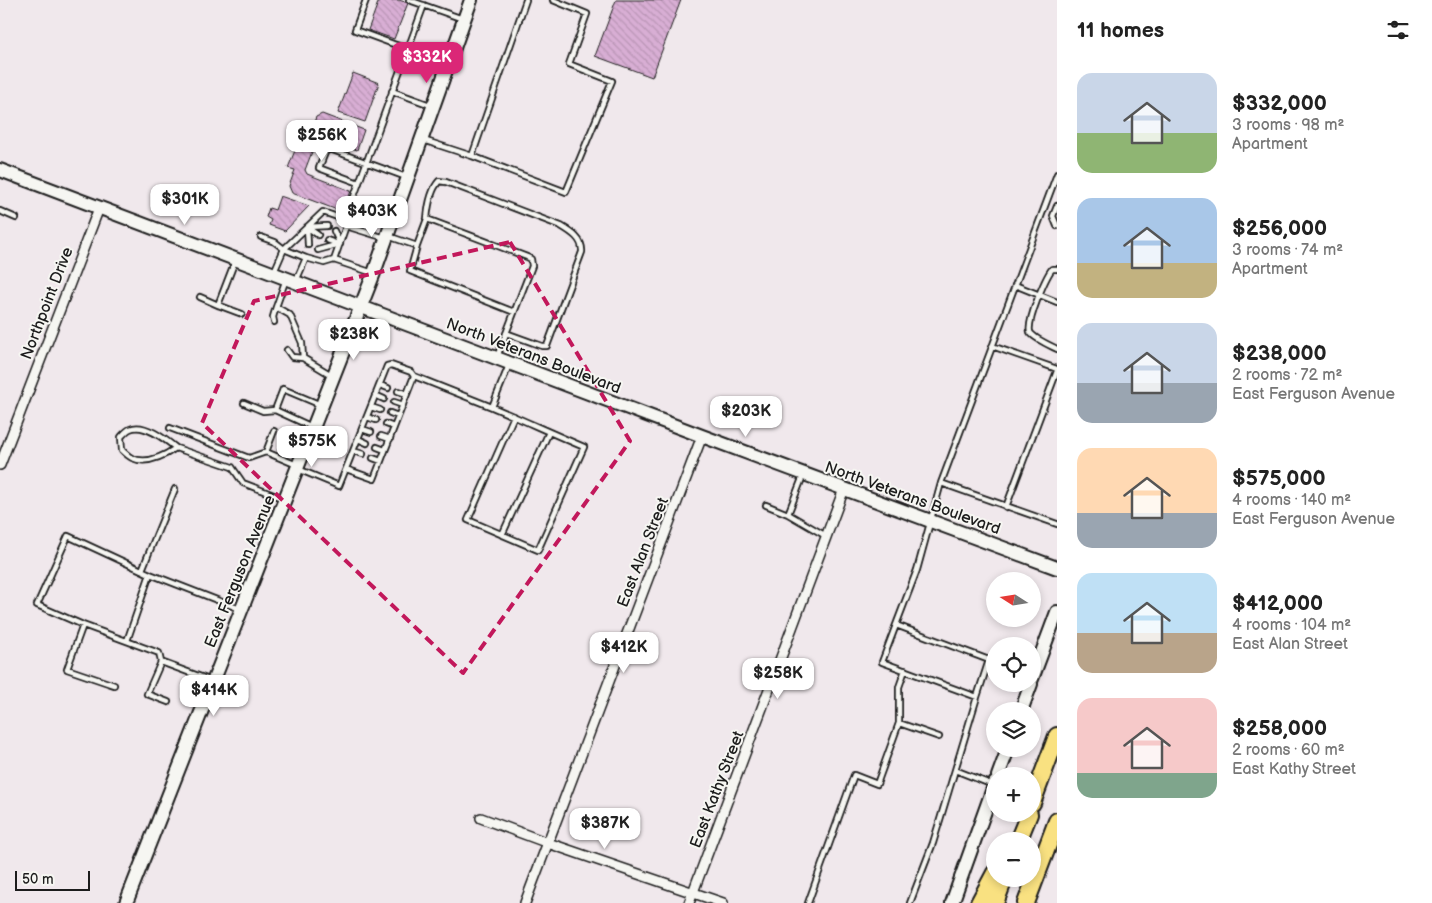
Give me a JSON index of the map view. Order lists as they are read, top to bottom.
{
  "streets": {
    "main road": ["North Veterans Boulevard", "East Ferguson Avenue"],
    "street": ["Northpoint Drive", "East Alan Street", "East Kathy Street"]
  },
  "crossings": [
    ["Northpoint Drive", "North Veterans Boulevard"],
    ["North Veterans Boulevard", "East Alan Street"],
    ["North Veterans Boulevard", "East Ferguson Avenue"],
    ["North Veterans Boulevard", "East Kathy Street"]
  ],
  "scale_bar": "50 m",
  "north": "left",
  "page": {
    "heading": "11 homes",
    "price": [
      "$332K",
      "$256K",
      "$301K",
      "$403K",
      "$238K",
      "$203K",
      "$575K",
      "$412K",
      "$258K",
      "$414K",
      "$387K"
    ],
    "list": [
      {
        "name": "$332,000",
        "note": "3 rooms · 98 m² · Apartment"
      },
      {
        "name": "$256,000",
        "note": "3 rooms · 74 m² · Apartment"
      },
      {
        "name": "$238,000",
        "note": "2 rooms · 72 m² · East Ferguson Avenue"
      },
      {
        "name": "$575,000",
        "note": "4 rooms · 140 m² · East Ferguson Avenue"
      },
      {
        "name": "$412,000",
        "note": "4 rooms · 104 m² · East Alan Street"
      },
      {
        "name": "$258,000",
        "note": "2 rooms · 60 m² · East Kathy Street"
      }
    ],
    "map_buttons": ["+", "−"],
    "scale": "50 m"
  }
}
